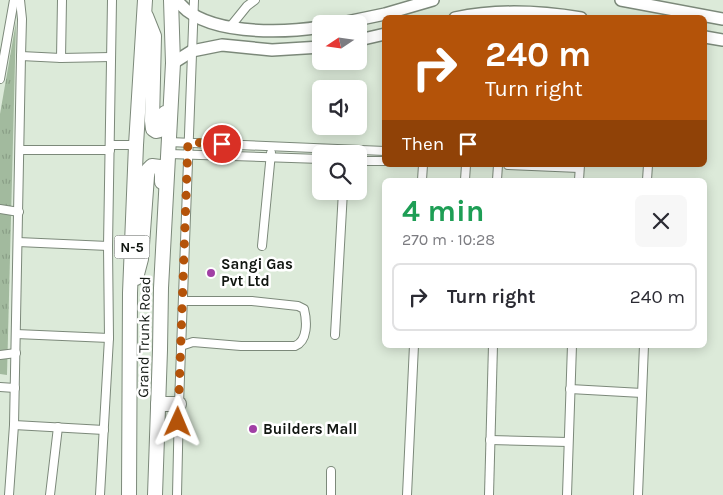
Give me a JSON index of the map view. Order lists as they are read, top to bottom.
{
  "streets": {
    "highway": ["N-5", "Grand Trunk Road"]
  },
  "places": ["Sangi Gas Pvt Ltd", "Builders Mall"],
  "north": "left",
  "page": {
    "turn": ["240 m", "Turn right"],
    "then": "Then",
    "heading": ["4 min", "270 m · 10:28"],
    "list": [
      {
        "name": "Turn right",
        "value": "240 m"
      }
    ]
  }
}
